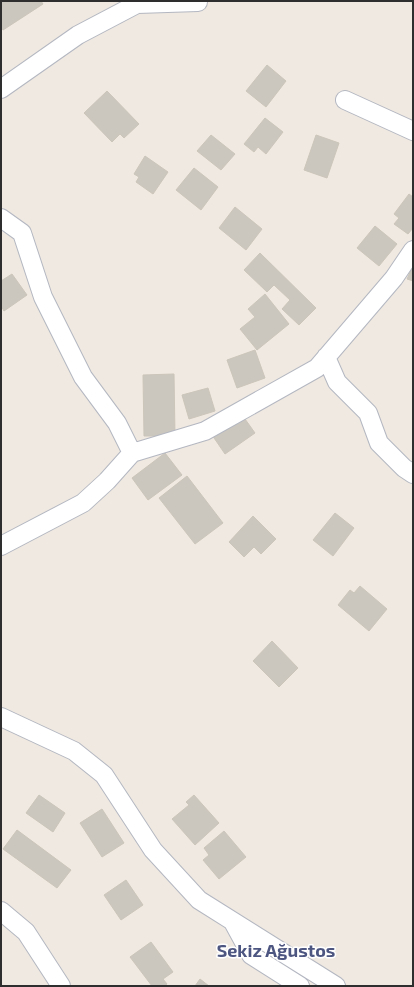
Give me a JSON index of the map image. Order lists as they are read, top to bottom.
{
  "districts": ["Sekiz Ağustos"]
}
